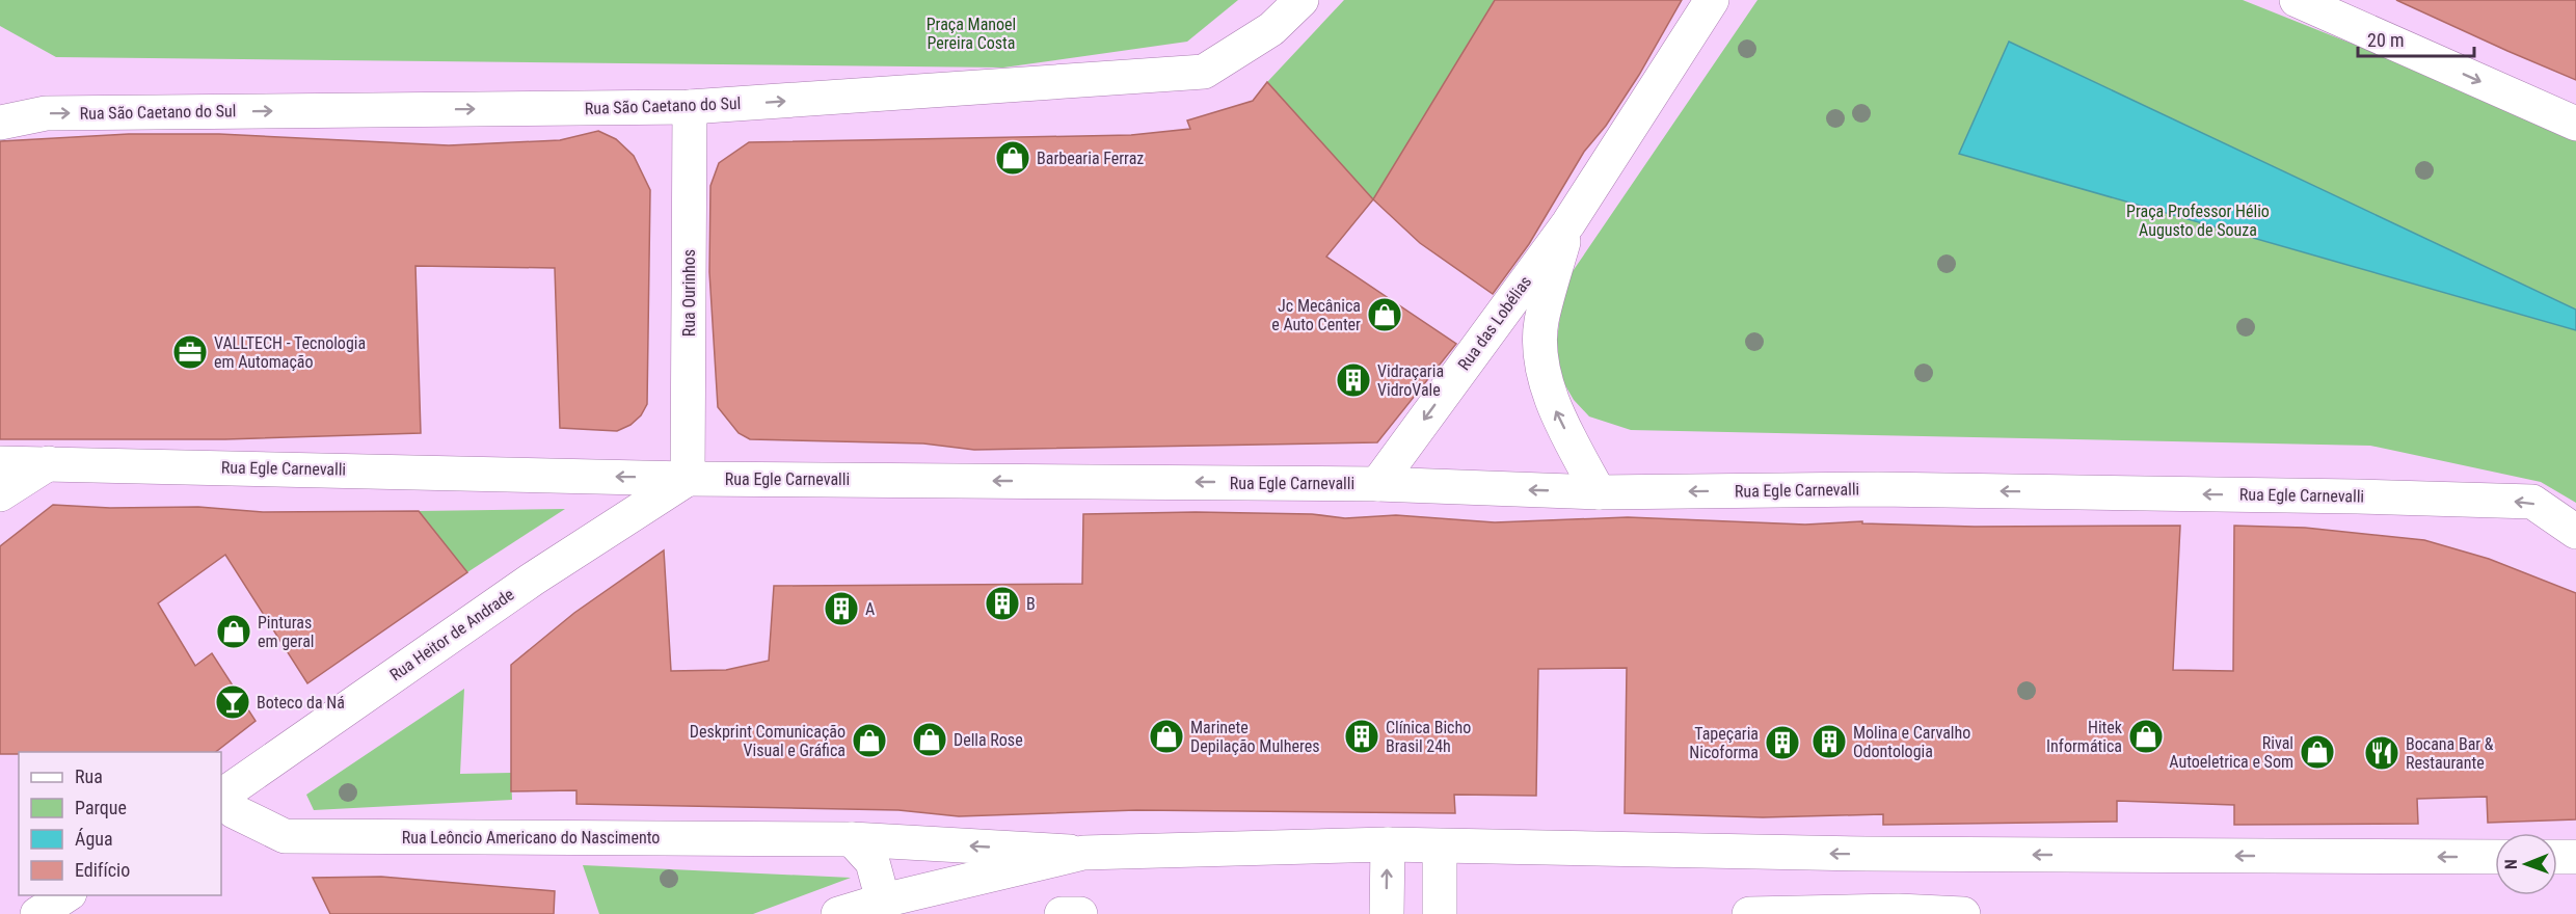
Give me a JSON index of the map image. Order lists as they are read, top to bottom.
{
  "streets": {
    "street": [
      "Rua São Caetano do Sul",
      "Rua Ourinhos",
      "Rua das Lobélias",
      "Rua Egle Carnevalli",
      "Rua Heitor de Andrade",
      "Rua Leôncio Americano do Nascimento"
    ]
  },
  "crossings": [
    ["Rua São Caetano do Sul", "Rua Ourinhos"],
    ["Rua Ourinhos", "Rua Egle Carnevalli"],
    ["Rua Ourinhos", "Rua Heitor de Andrade"],
    ["Rua das Lobélias", "Rua Egle Carnevalli"],
    ["Rua Egle Carnevalli", "Rua Heitor de Andrade"]
  ],
  "one_way": ["Rua São Caetano do Sul", "Rua Egle Carnevalli"],
  "parks": ["Praça Manoel Pereira Costa", "Praça Professor Hélio Augusto de Souza"],
  "places": {
    "shop": [
      "Barbearia Ferraz",
      "Jc Mecânica e Auto Center",
      "Pinturas em geral",
      "Marinete Depilação Mulheres",
      "Hitek Informática",
      "Della Rose",
      "Deskprint Comunicação Visual e Gráfica",
      "Rival Autoeletrica e Som"
    ],
    "office": ["VALLTECH - Tecnologia em Automação"],
    "building": [
      "Vidraçaria VidroVale",
      "B",
      "A",
      "Clínica Bicho Brasil 24h",
      "Molina e Carvalho Odontologia",
      "Tapeçaria Nicoforma"
    ],
    "bar": ["Boteco da Ná"],
    "restaurant": ["Bocana Bar & Restaurante"]
  },
  "legend": [
    "Rua",
    "Parque",
    "Água",
    "Edifício"
  ],
  "scale_bar": "20 m",
  "north": "left"
}
